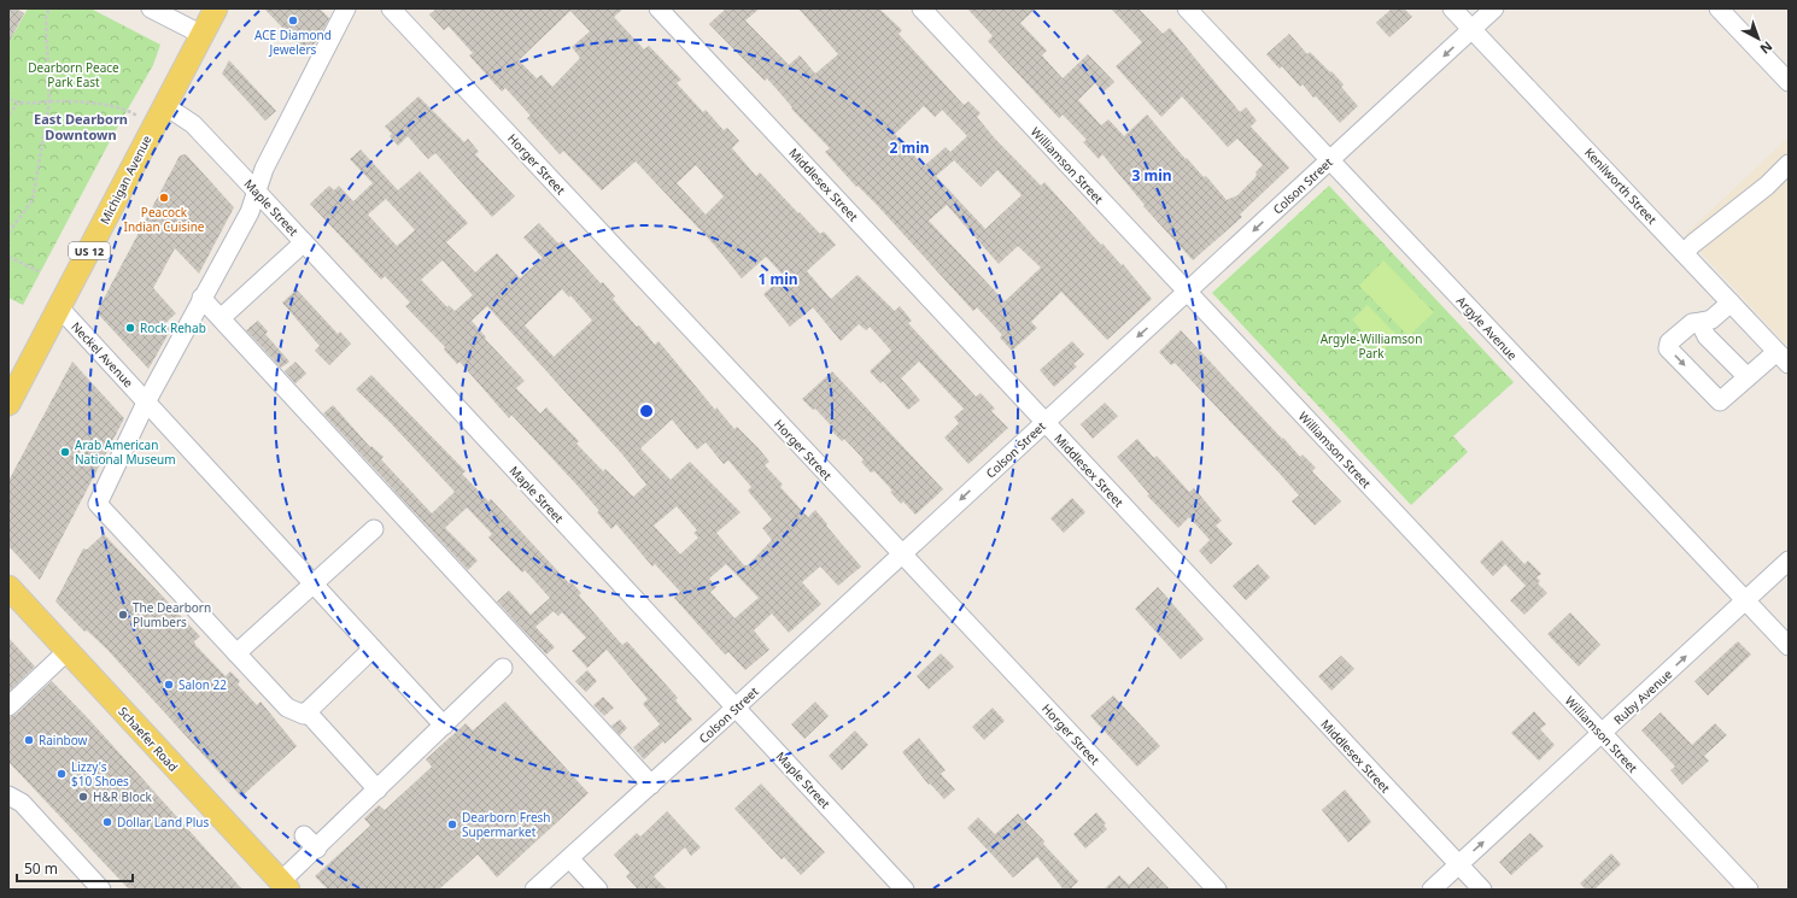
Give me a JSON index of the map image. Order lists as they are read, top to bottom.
{
  "streets": {
    "main road": ["Michigan Avenue", "US 12", "Schaefer Road"],
    "street": [
      "Horger Street",
      "Williamson Street",
      "Middlesex Street",
      "Colson Street",
      "Kenilworth Street",
      "Maple Street",
      "Argyle Avenue",
      "Neckel Avenue",
      "Ruby Avenue"
    ]
  },
  "crossings": [
    ["Horger Street", "Colson Street"],
    ["Williamson Street", "Colson Street"],
    ["Williamson Street", "Ruby Avenue"],
    ["Michigan Avenue", "Maple Street"],
    ["Michigan Avenue", "Neckel Avenue"],
    ["Middlesex Street", "Colson Street"],
    ["Middlesex Street", "Ruby Avenue"],
    ["Colson Street", "Kenilworth Street"],
    ["Colson Street", "Maple Street"],
    ["Colson Street", "Argyle Avenue"],
    ["Argyle Avenue", "Ruby Avenue"]
  ],
  "one_way": ["Colson Street", "Ruby Avenue"],
  "districts": ["East Dearborn Downtown"],
  "parks": ["Dearborn Peace Park East", "Argyle-Williamson Park"],
  "places": [
    "ACE Diamond Jewelers",
    "Peacock Indian Cuisine",
    "Rock Rehab",
    "Arab American National Museum",
    "The Dearborn Plumbers",
    "Salon 22",
    "Rainbow",
    "Lizzy's $10 Shoes",
    "H&R Block",
    "Dollar Land Plus",
    "Dearborn Fresh Supermarket"
  ],
  "scale_bar": "50 m",
  "north": "bottom right",
  "rings": ["2 min", "3 min", "1 min"]
}
